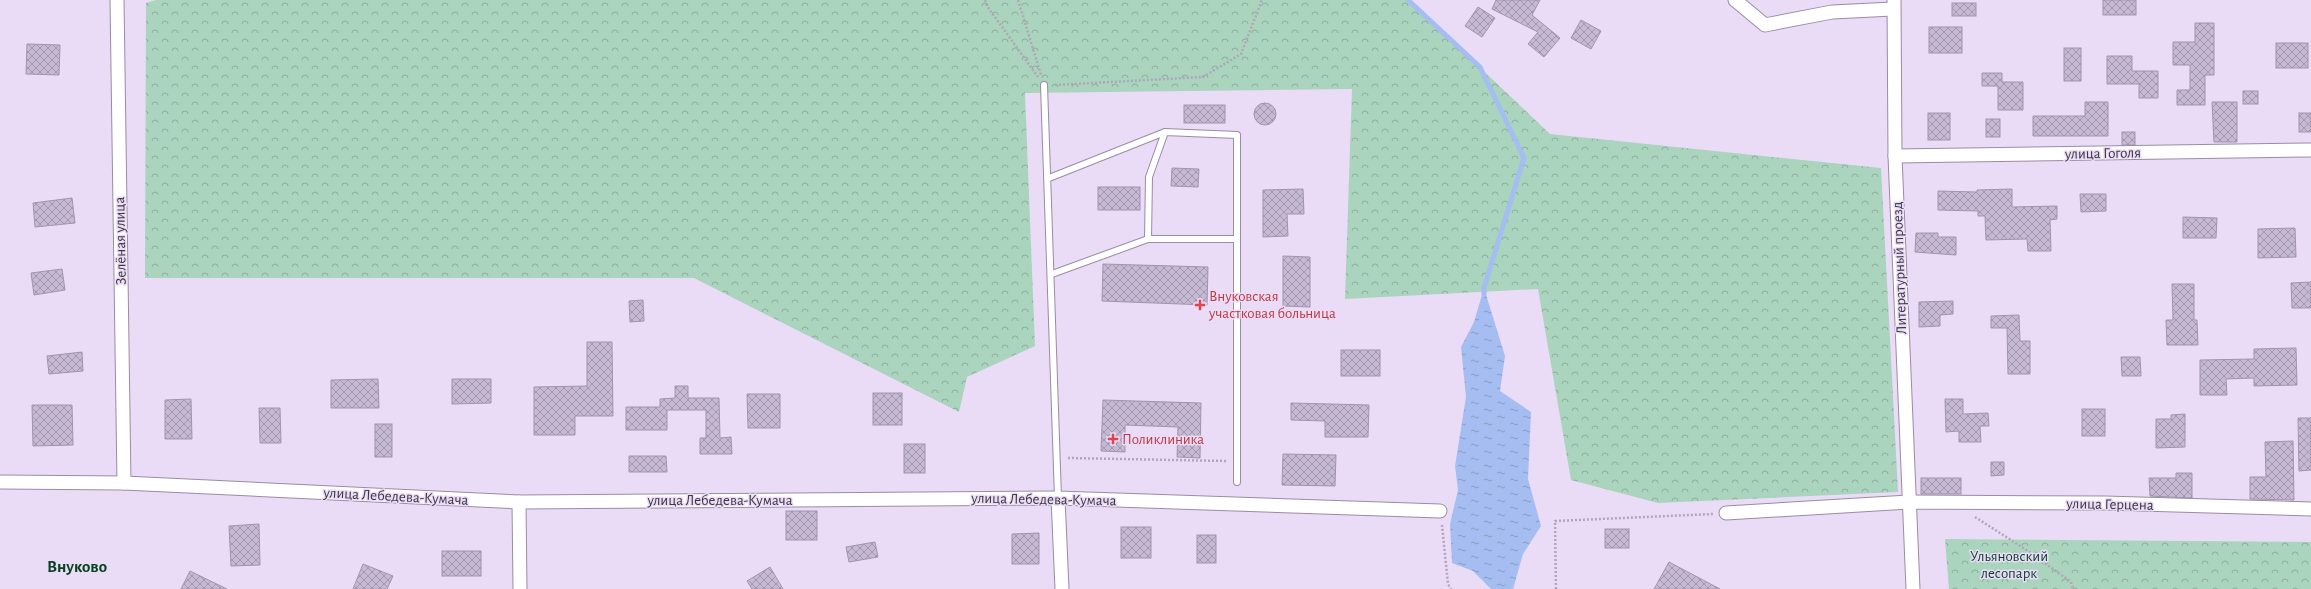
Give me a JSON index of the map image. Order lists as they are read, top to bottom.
{
  "streets": {
    "street": [
      "улица Гоголя",
      "Зелёная улица",
      "Литературный проезд",
      "улица Лебедева-Кумача",
      "улица Герцена"
    ]
  },
  "crossings": [
    ["улица Гоголя", "Литературный проезд"],
    ["Зелёная улица", "улица Лебедева-Кумача"],
    ["Литературный проезд", "улица Герцена"]
  ],
  "districts": ["Внуково"],
  "parks": ["Ульяновский лесопарк"],
  "places": {
    "health": ["Внуковская участковая больница", "Поликлиника"]
  }
}
